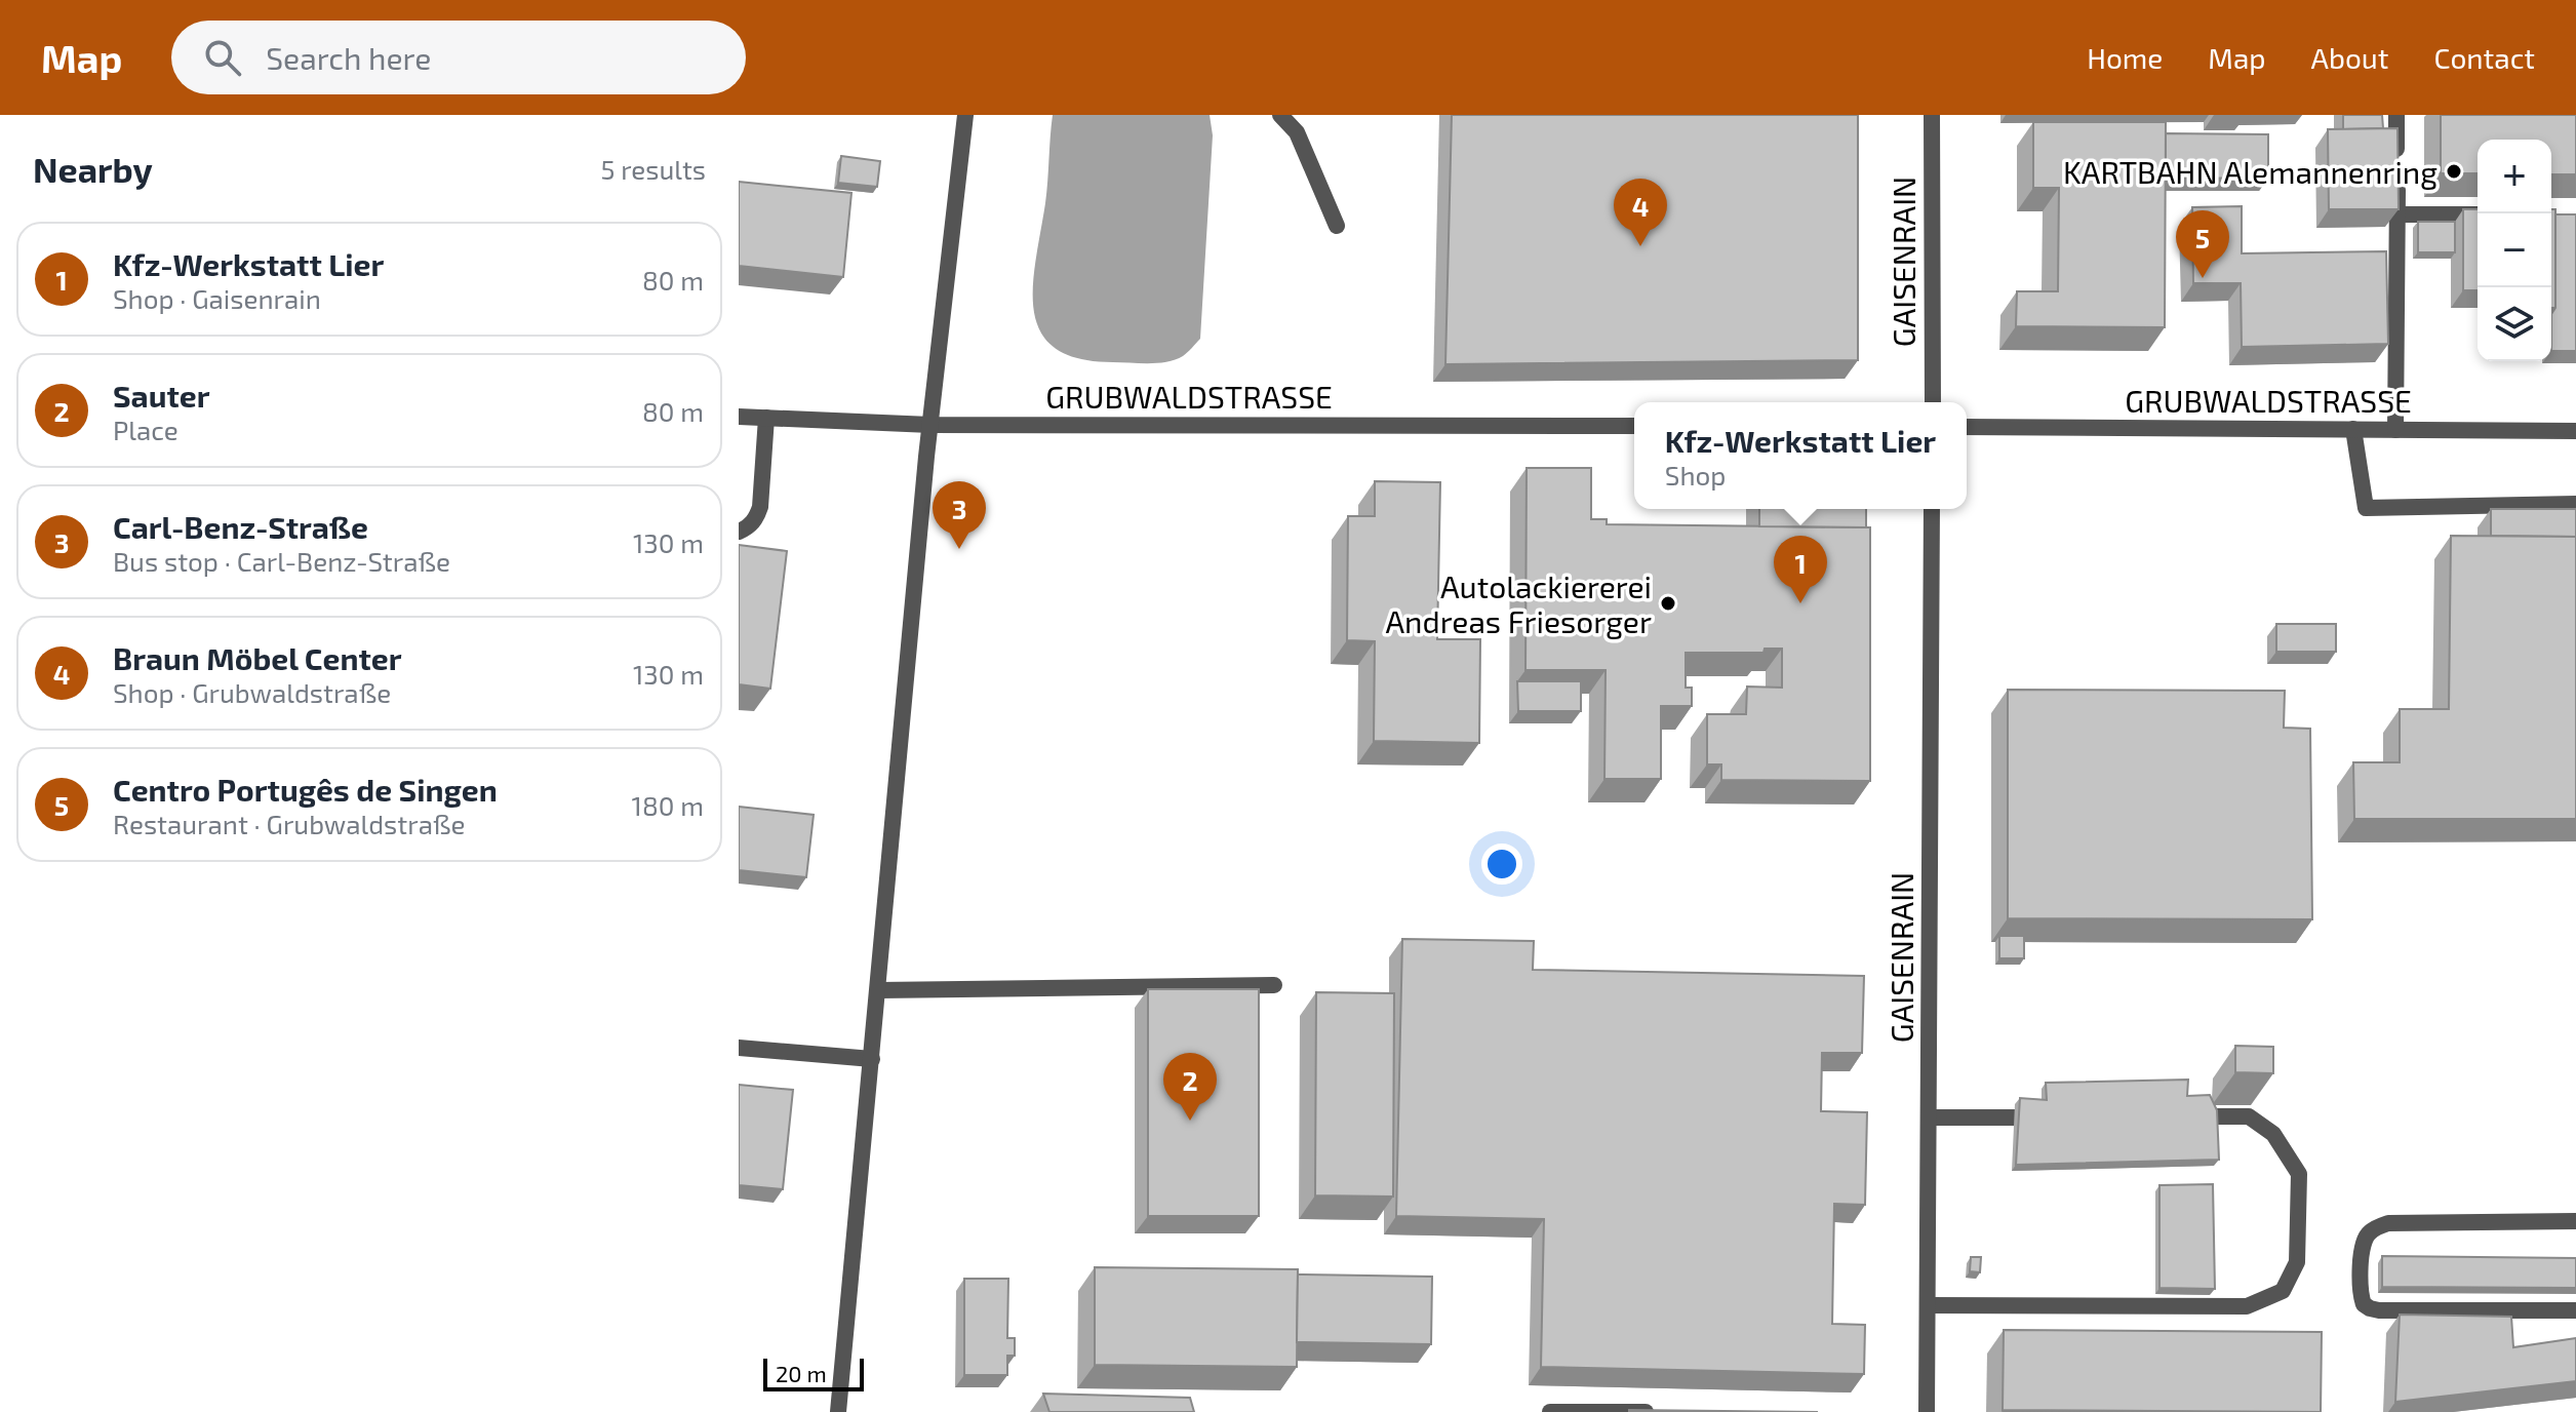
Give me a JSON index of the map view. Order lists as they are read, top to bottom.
{
  "streets": {
    "street": ["GAISENRAIN", "GRUBWALDSTRASSE"]
  },
  "places": ["KARTBAHN Alemannenring", "Autolackiererei Andreas Friesorger"],
  "scale_bar": "20 m",
  "page": {
    "header": "Map",
    "search": "Search here",
    "nav": [
      "Home",
      "Map",
      "About",
      "Contact"
    ],
    "heading": ["Nearby", "5 results"],
    "map_buttons": ["+", "−"],
    "pins": [
      "4",
      "5",
      "3",
      "1",
      "2"
    ],
    "list": [
      {
        "mark": "1",
        "name": "Kfz-Werkstatt Lier",
        "note": "Shop · Gaisenrain",
        "value": "80 m"
      },
      {
        "mark": "2",
        "name": "Sauter",
        "note": "Place",
        "value": "80 m"
      },
      {
        "mark": "3",
        "name": "Carl-Benz-Straße",
        "note": "Bus stop · Carl-Benz-Straße",
        "value": "130 m"
      },
      {
        "mark": "4",
        "name": "Braun Möbel Center",
        "note": "Shop · Grubwaldstraße",
        "value": "130 m"
      },
      {
        "mark": "5",
        "name": "Centro Portugês de Singen",
        "note": "Restaurant · Grubwaldstraße",
        "value": "180 m"
      }
    ],
    "popup": ["Kfz-Werkstatt Lier", "Shop"],
    "scale": "20 m"
  }
}
